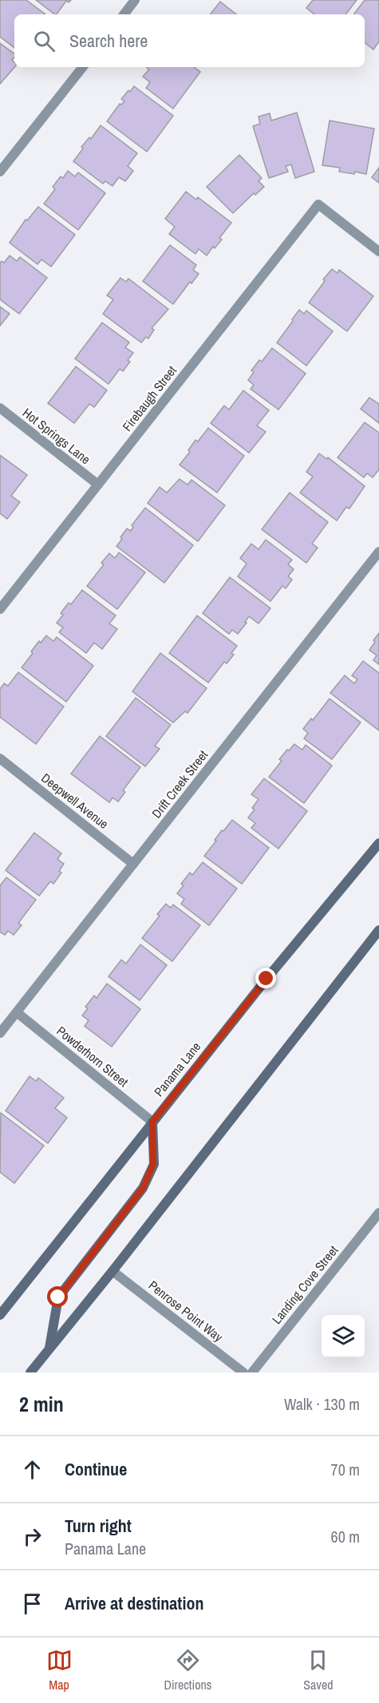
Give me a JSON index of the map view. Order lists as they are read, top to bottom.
{
  "streets": {
    "main road": ["Panama Lane"],
    "street": [
      "Firebaugh Street",
      "Hot Springs Lane",
      "Drift Creek Street",
      "Deepwell Avenue",
      "Powderhorn Street",
      "Landing Cove Street",
      "Penrose Point Way"
    ]
  },
  "crossings": [
    ["Firebaugh Street", "Hot Springs Lane"],
    ["Drift Creek Street", "Deepwell Avenue"],
    ["Drift Creek Street", "Powderhorn Street"],
    ["Powderhorn Street", "Panama Lane"]
  ],
  "page": {
    "search": "Search here",
    "heading": ["2 min", "Walk · 130 m"],
    "list": [
      ["Continue", "70 m"],
      ["Turn right", "Panama Lane", "60 m"],
      "Arrive at destination"
    ],
    "nav": ["Map", "Directions", "Saved"]
  }
}
